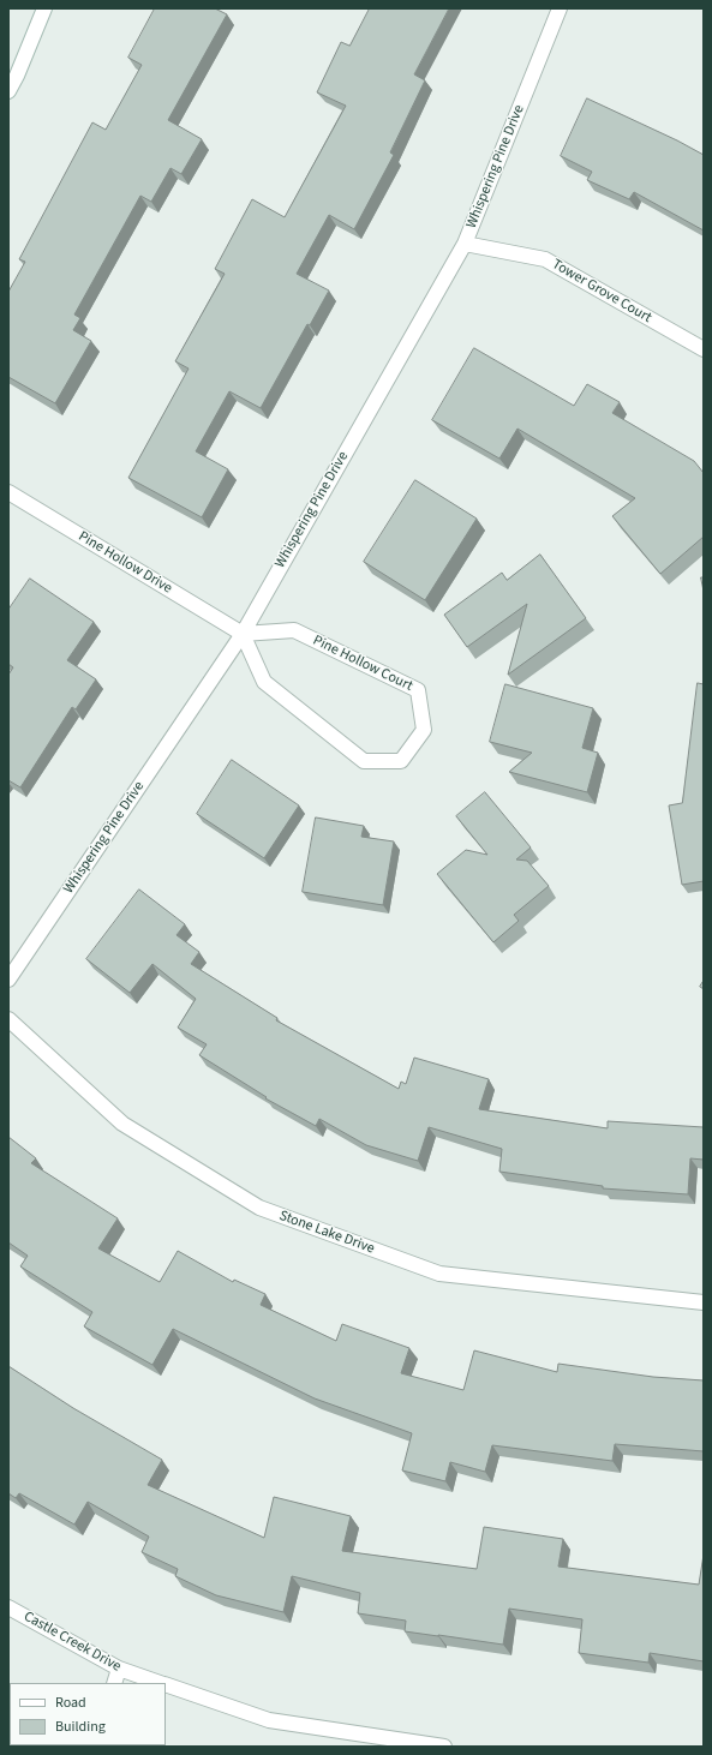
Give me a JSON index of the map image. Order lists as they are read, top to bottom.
{
  "streets": {
    "street": [
      "Whispering Pine Drive",
      "Tower Grove Court",
      "Pine Hollow Drive",
      "Pine Hollow Court",
      "Stone Lake Drive",
      "Castle Creek Drive"
    ]
  },
  "crossings": [
    ["Whispering Pine Drive", "Tower Grove Court"],
    ["Whispering Pine Drive", "Pine Hollow Drive"],
    ["Whispering Pine Drive", "Pine Hollow Court"],
    ["Pine Hollow Drive", "Pine Hollow Court"]
  ],
  "legend": ["Road", "Building"]
}
